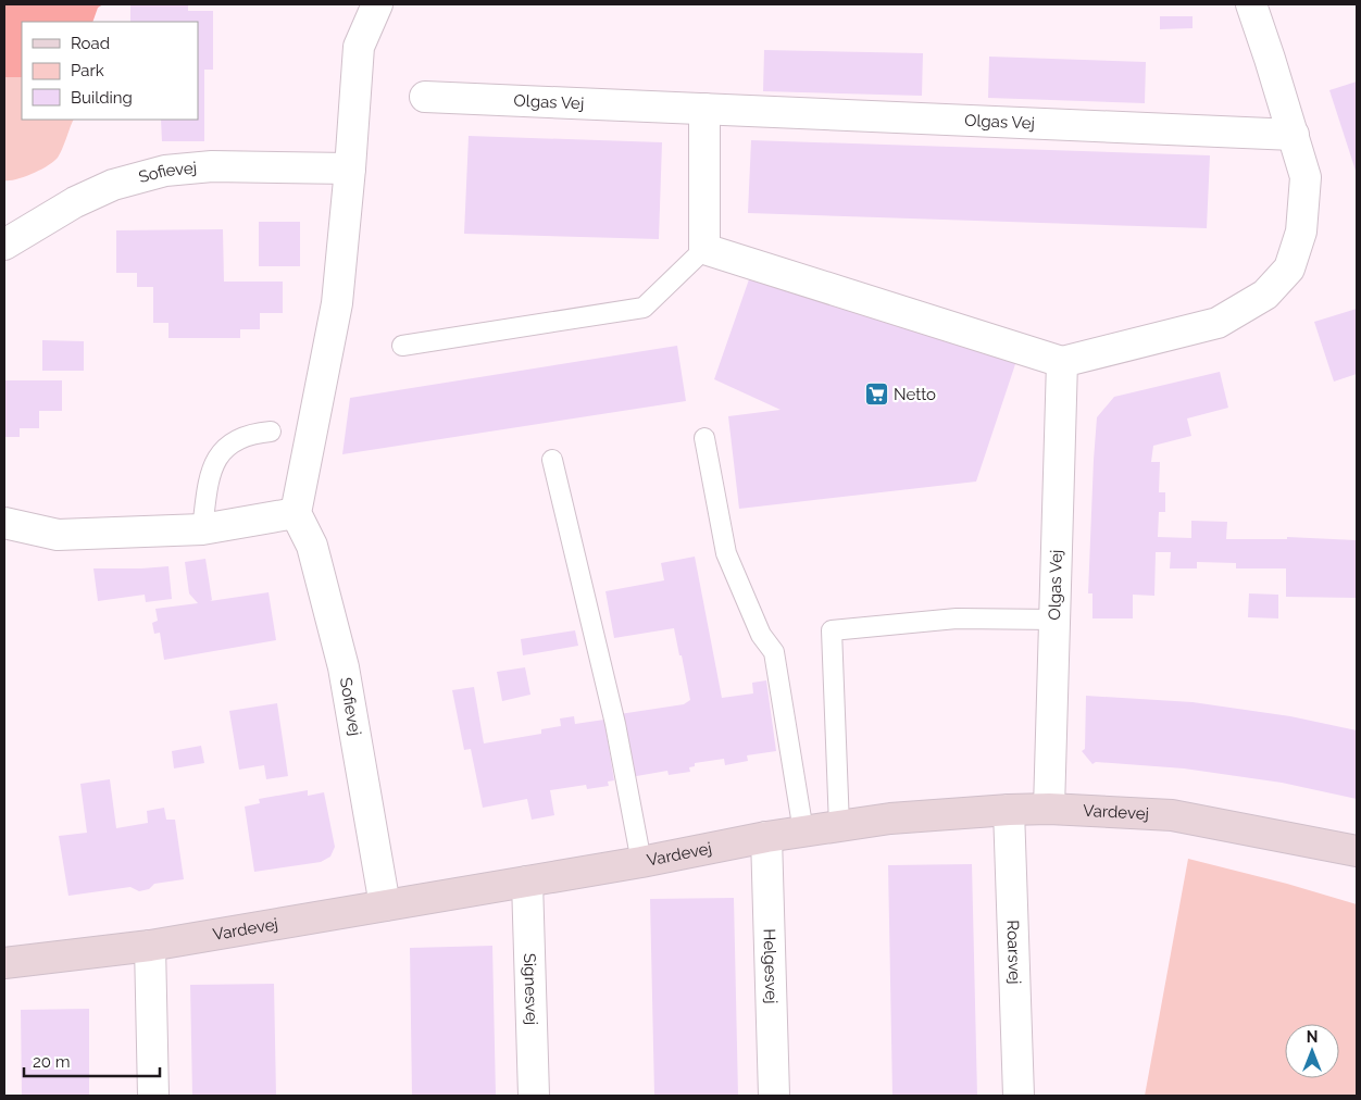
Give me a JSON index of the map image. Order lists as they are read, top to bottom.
{
  "streets": {
    "street": [
      "Olgas Vej",
      "Sofievej",
      "Vardevej",
      "Roarsvej",
      "Helgesvej",
      "Signesvej"
    ]
  },
  "crossings": [
    ["Olgas Vej", "Vardevej"],
    ["Sofievej", "Vardevej"],
    ["Vardevej", "Roarsvej"],
    ["Vardevej", "Helgesvej"],
    ["Vardevej", "Signesvej"]
  ],
  "places": {
    "supermarket": ["Netto"]
  },
  "legend": ["Road", "Park", "Building"],
  "scale_bar": "20 m",
  "north": "top"
}
